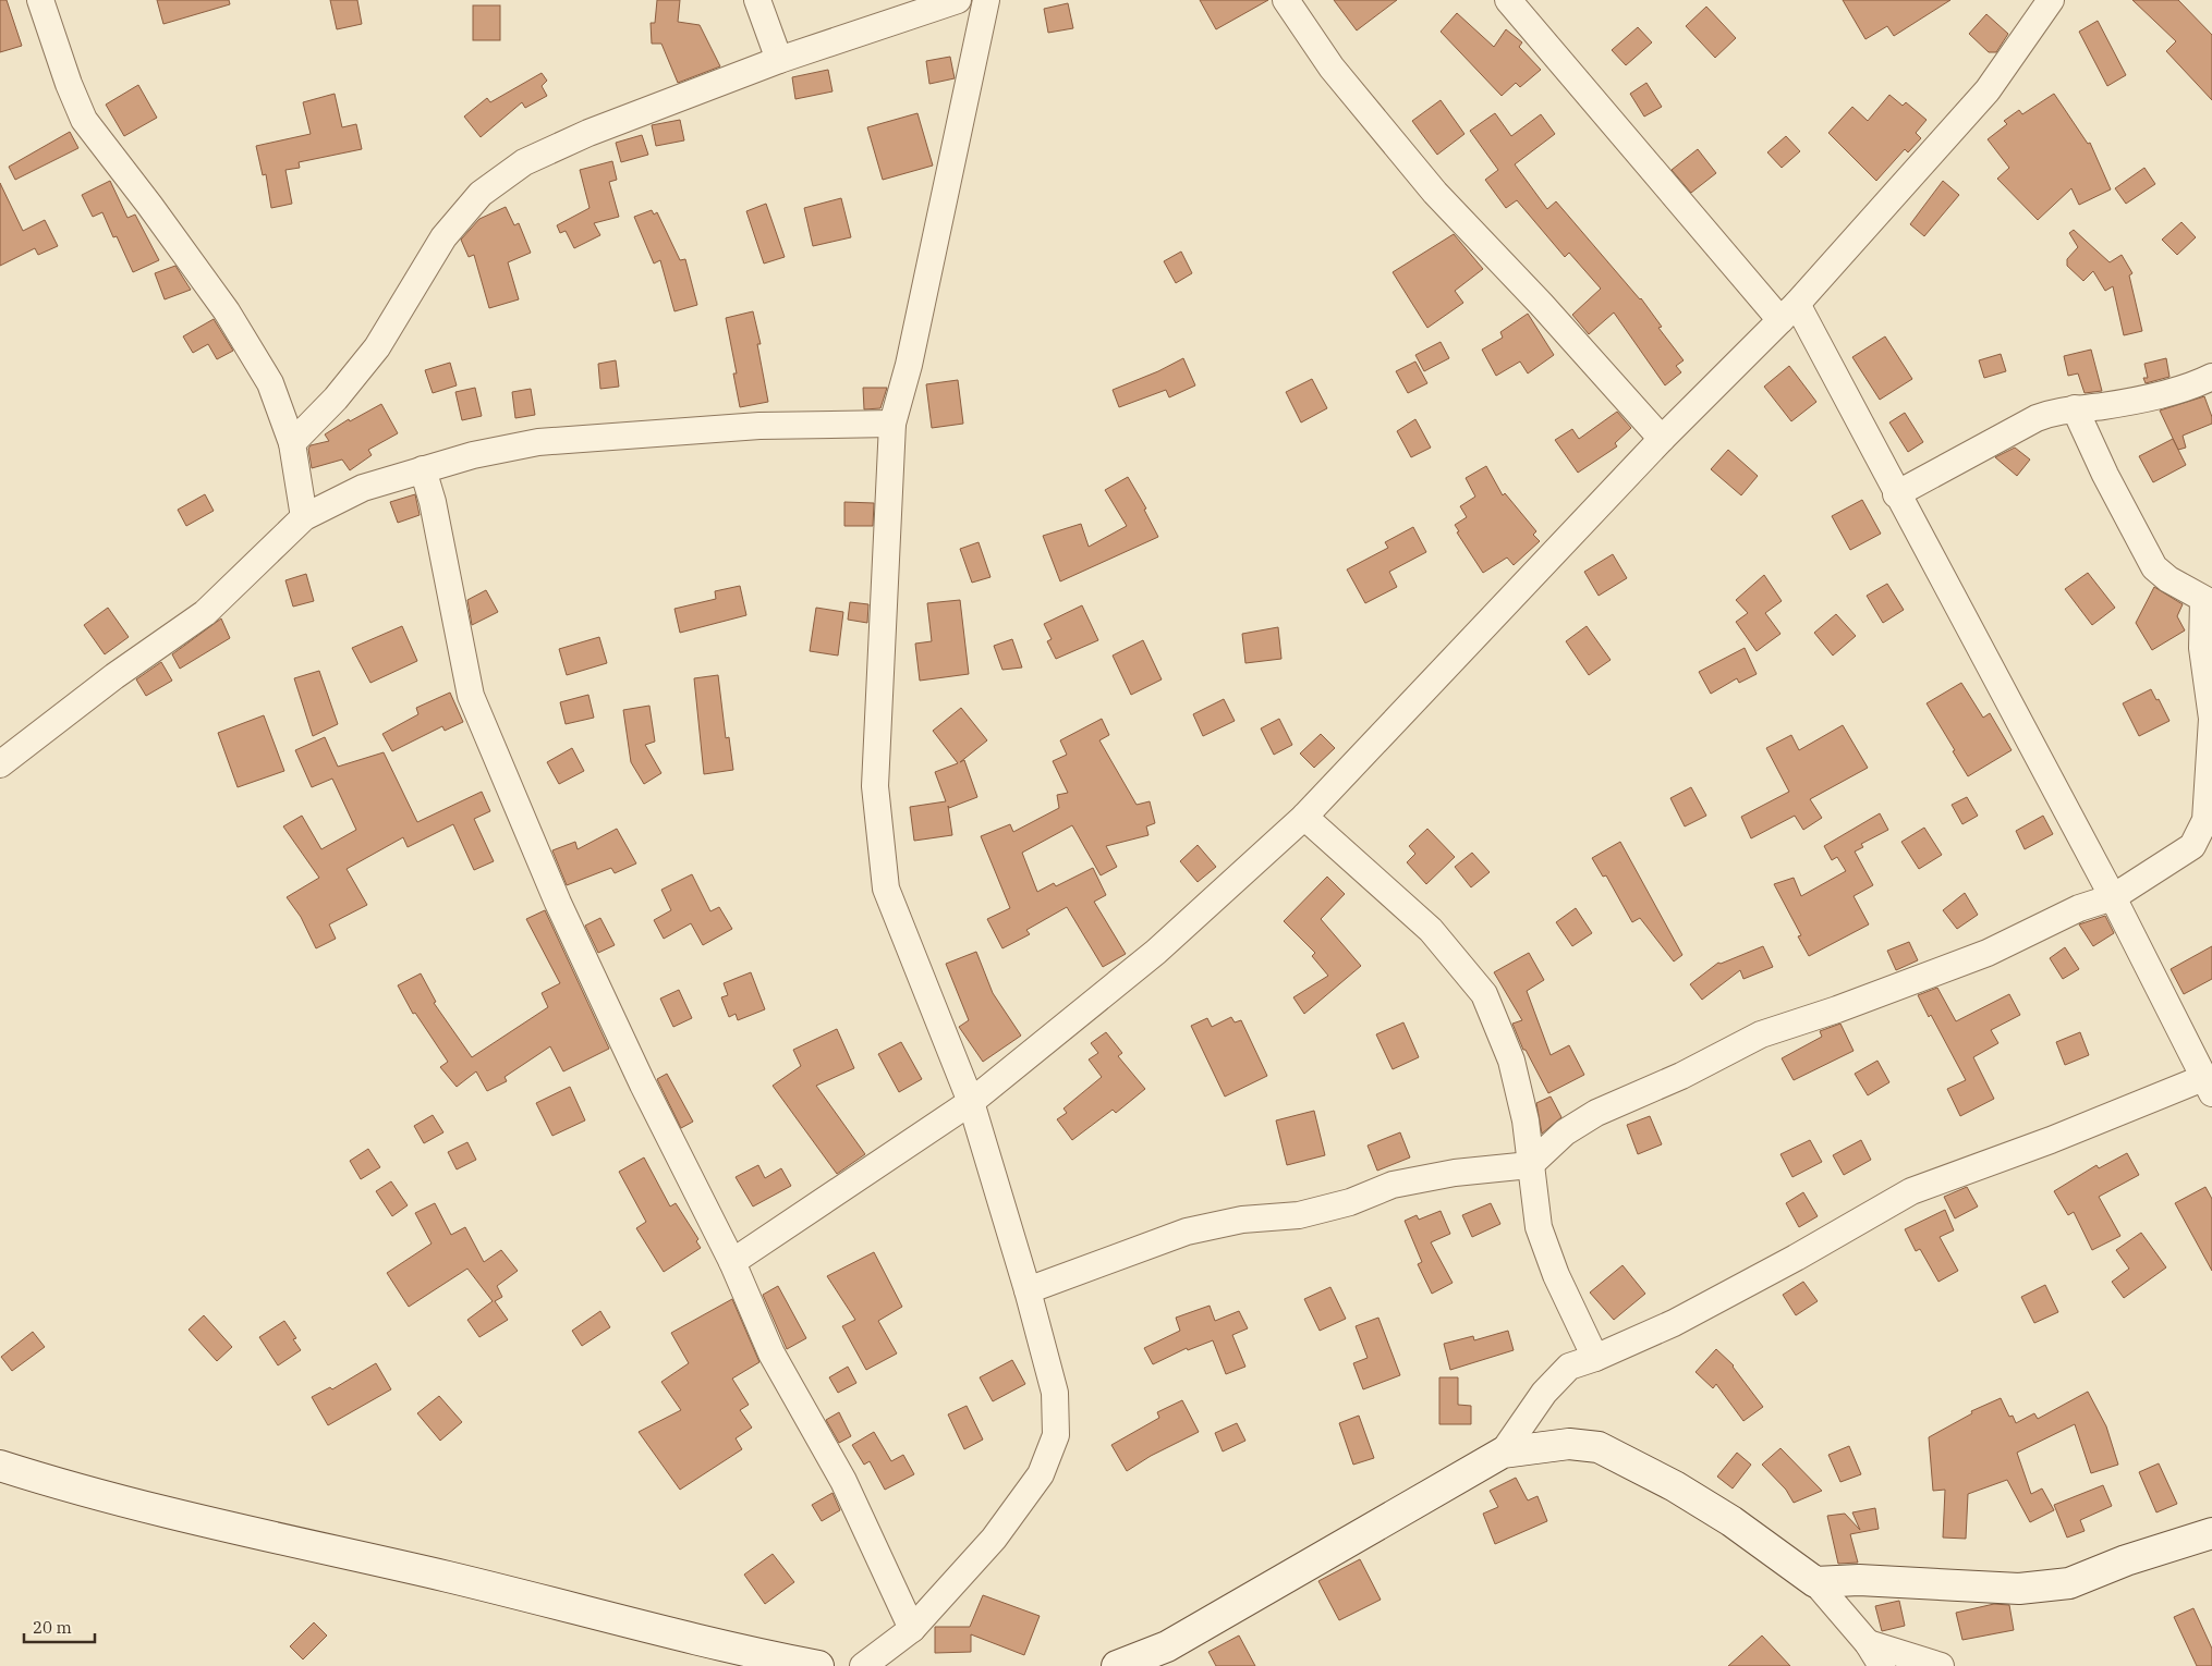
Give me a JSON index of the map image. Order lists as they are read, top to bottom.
{
  "scale_bar": "20 m"
}
